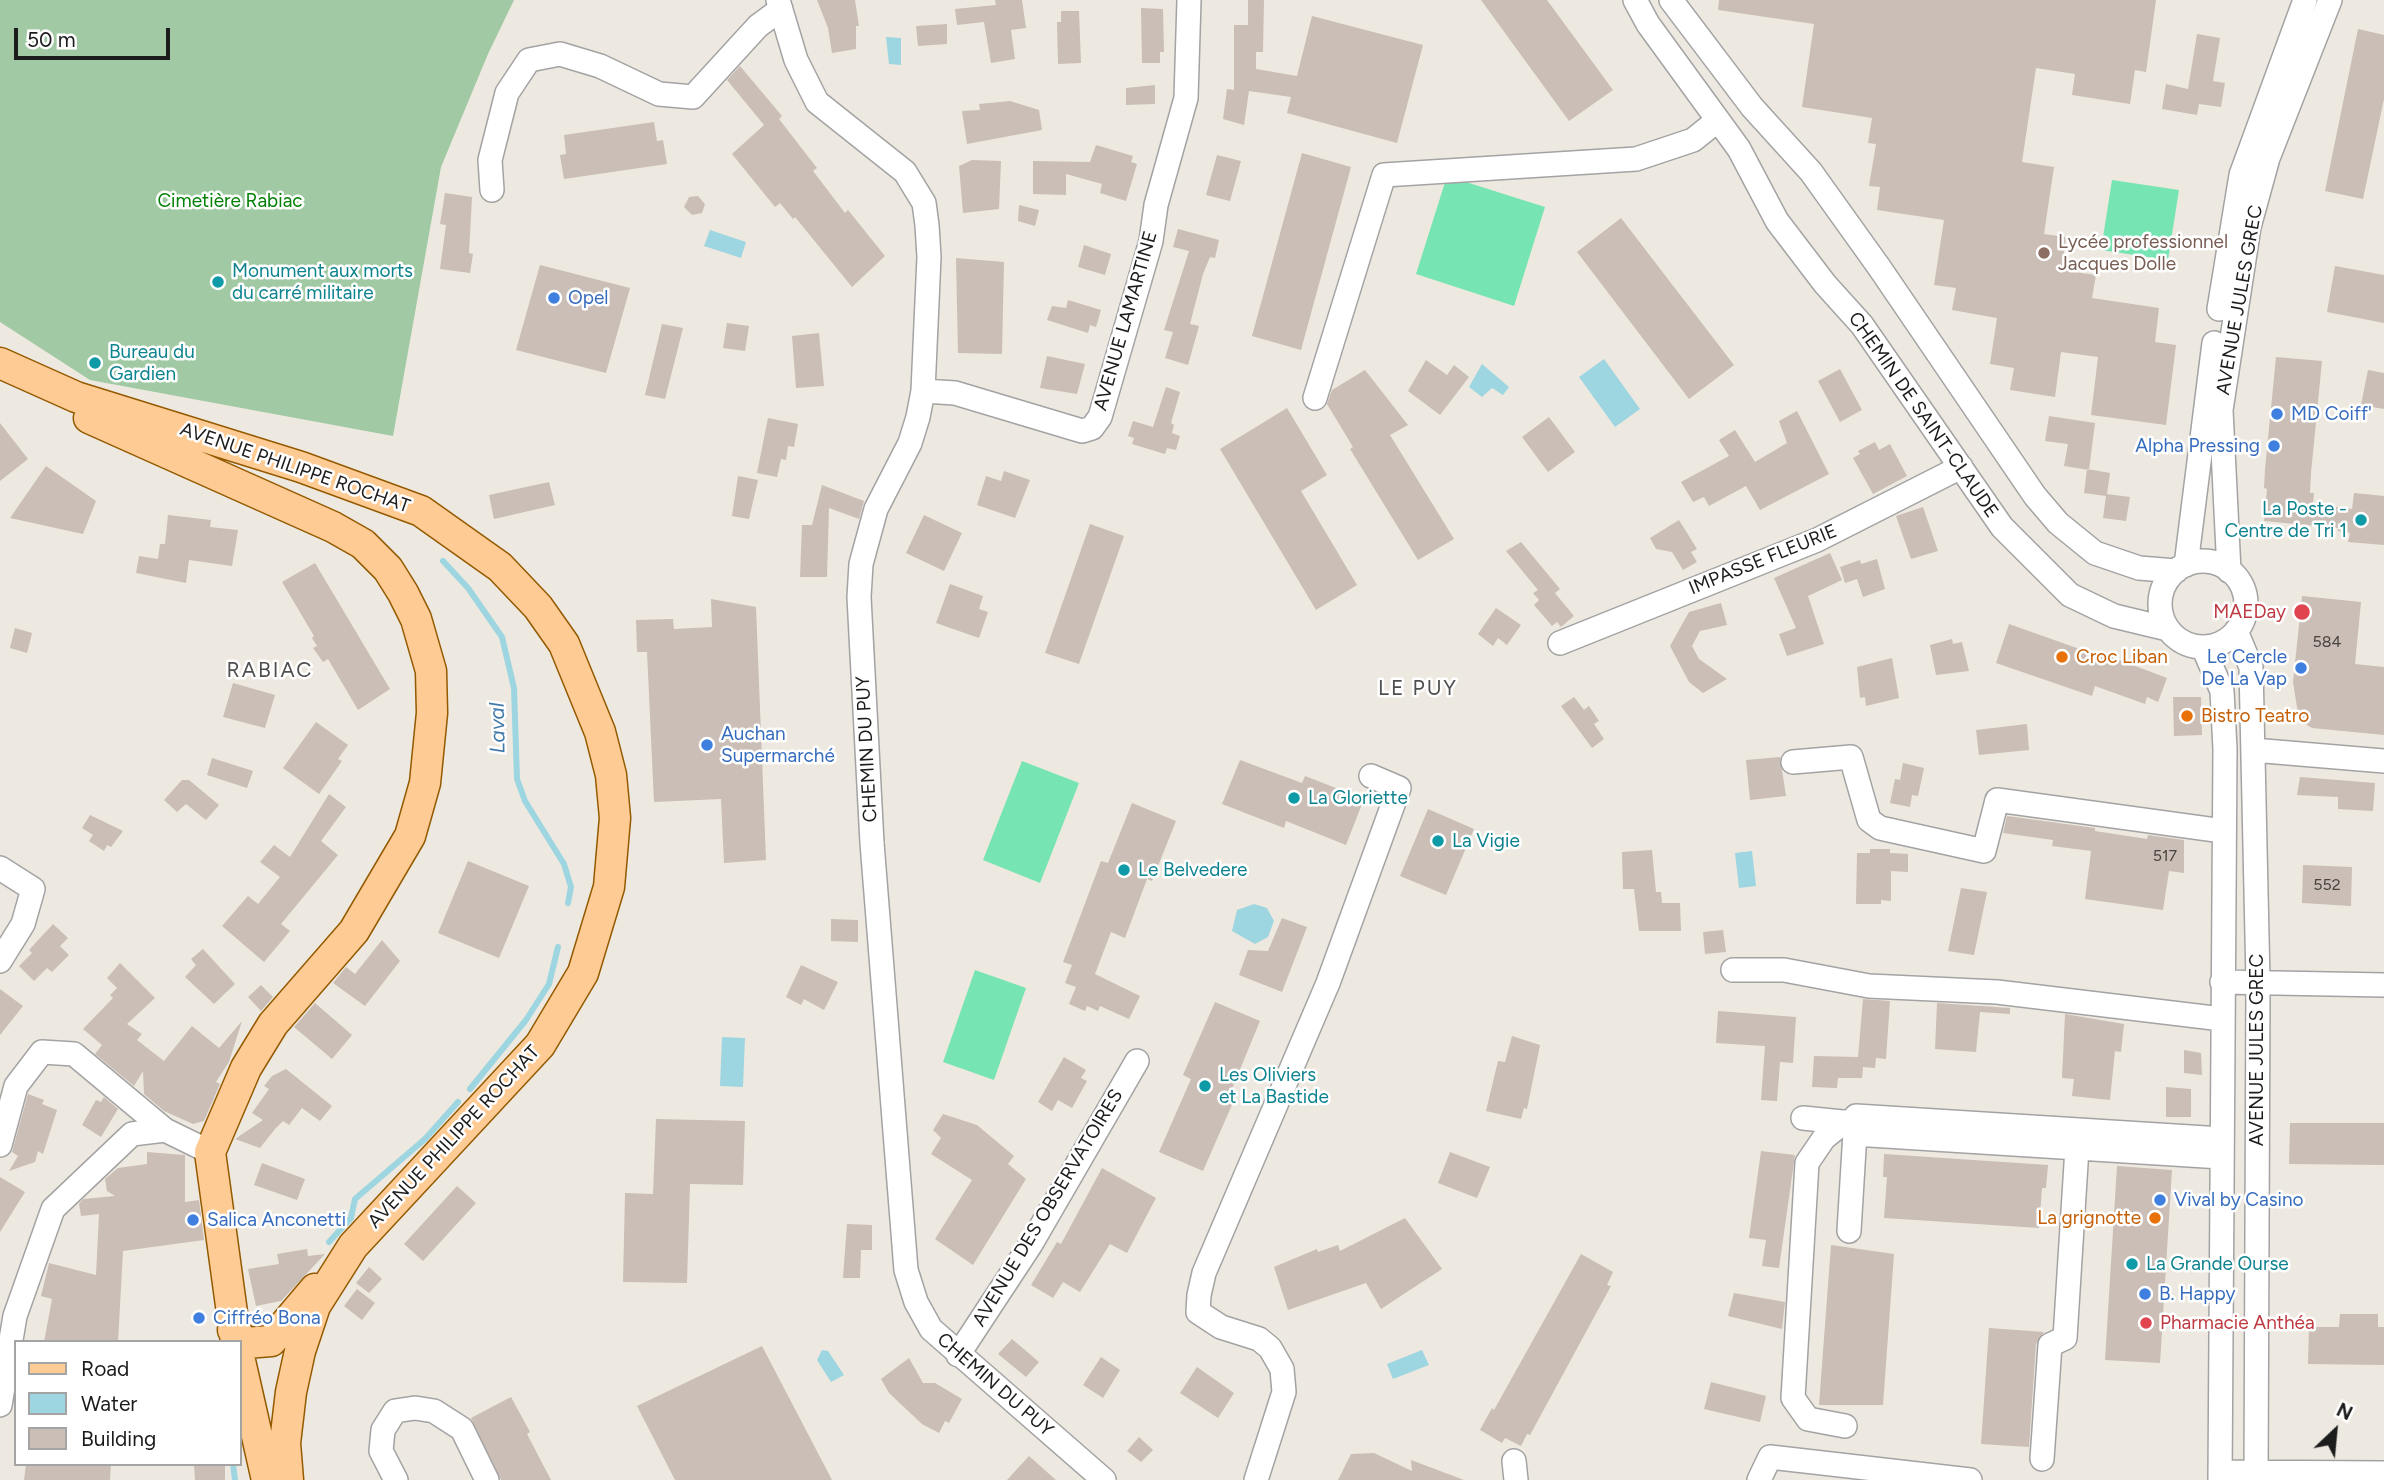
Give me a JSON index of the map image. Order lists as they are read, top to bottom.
{
  "streets": {
    "main road": ["AVENUE PHILIPPE ROCHAT"],
    "street": [
      "AVENUE JULES GREC",
      "AVENUE LAMARTINE",
      "CHEMIN DE SAINT-CLAUDE",
      "IMPASSE FLEURIE",
      "CHEMIN DU PUY",
      "AVENUE DES OBSERVATOIRES"
    ]
  },
  "crossings": [
    ["AVENUE JULES GREC", "CHEMIN DE SAINT-CLAUDE"],
    ["AVENUE LAMARTINE", "CHEMIN DU PUY"],
    ["CHEMIN DE SAINT-CLAUDE", "IMPASSE FLEURIE"],
    ["CHEMIN DU PUY", "AVENUE DES OBSERVATOIRES"]
  ],
  "districts": ["RABIAC", "LE PUY"],
  "water": ["Laval"],
  "parks": ["Cimetière Rabiac"],
  "places": [
    "Lycée professionnel Jacques Dolle",
    "Monument aux morts du carré militaire",
    "Opel",
    "Bureau du Gardien",
    "MD Coiff'",
    "Alpha Pressing",
    "La Poste - Centre de Tri 1",
    "MAEDay",
    "Croc Liban",
    "Le Cercle De La Vap",
    "Bistro Teatro",
    "Auchan Supermarché",
    "La Gloriette",
    "La Vigie",
    "Le Belvedere",
    "Les Oliviers et La Bastide",
    "Vival by Casino",
    "La grignotte",
    "Salica Anconetti",
    "La Grande Ourse",
    "B. Happy",
    "Ciffréo Bona",
    "Pharmacie Anthéa"
  ],
  "house_numbers": ["584", "517", "552"],
  "legend": ["Road", "Water", "Building"],
  "scale_bar": "50 m",
  "north": "top right"
}
